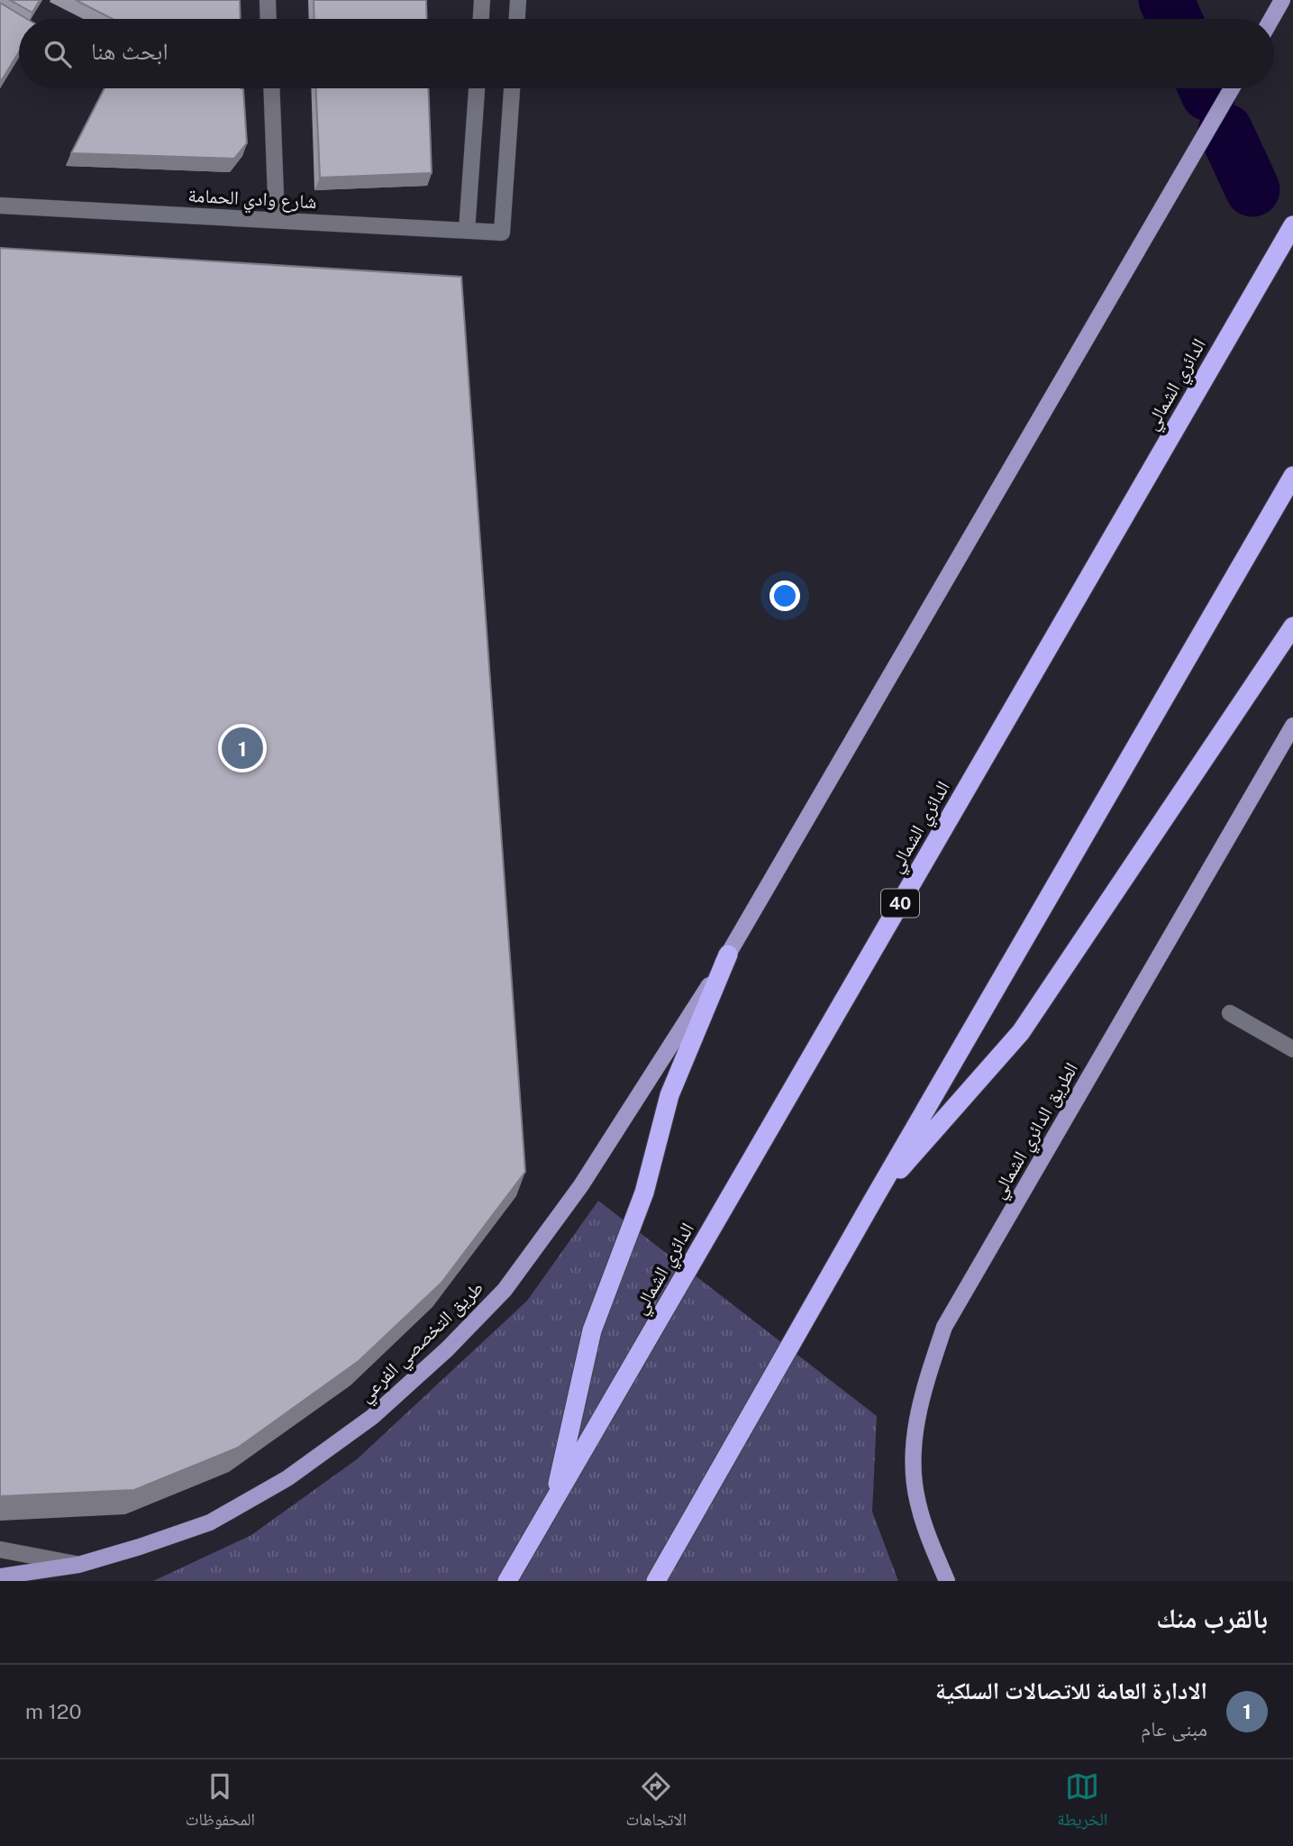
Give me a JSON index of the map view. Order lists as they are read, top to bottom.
{
  "streets": {
    "highway": ["الدائري الشمالي", "40"],
    "main road": ["الطريق الدائري الشمالي", "طريق التخصصي الفرعي"],
    "street": ["شارع وادي الحمامة"]
  },
  "page": {
    "search": "ابحث هنا",
    "pins": "1",
    "heading": "بالقرب منك",
    "list": [
      {
        "mark": "1",
        "name": "الادارة العامة للاتصالات السلكية",
        "note": "مبنى عام",
        "value": "120 m"
      }
    ],
    "nav": ["الخريطة", "الاتجاهات", "المحفوظات"]
  }
}
